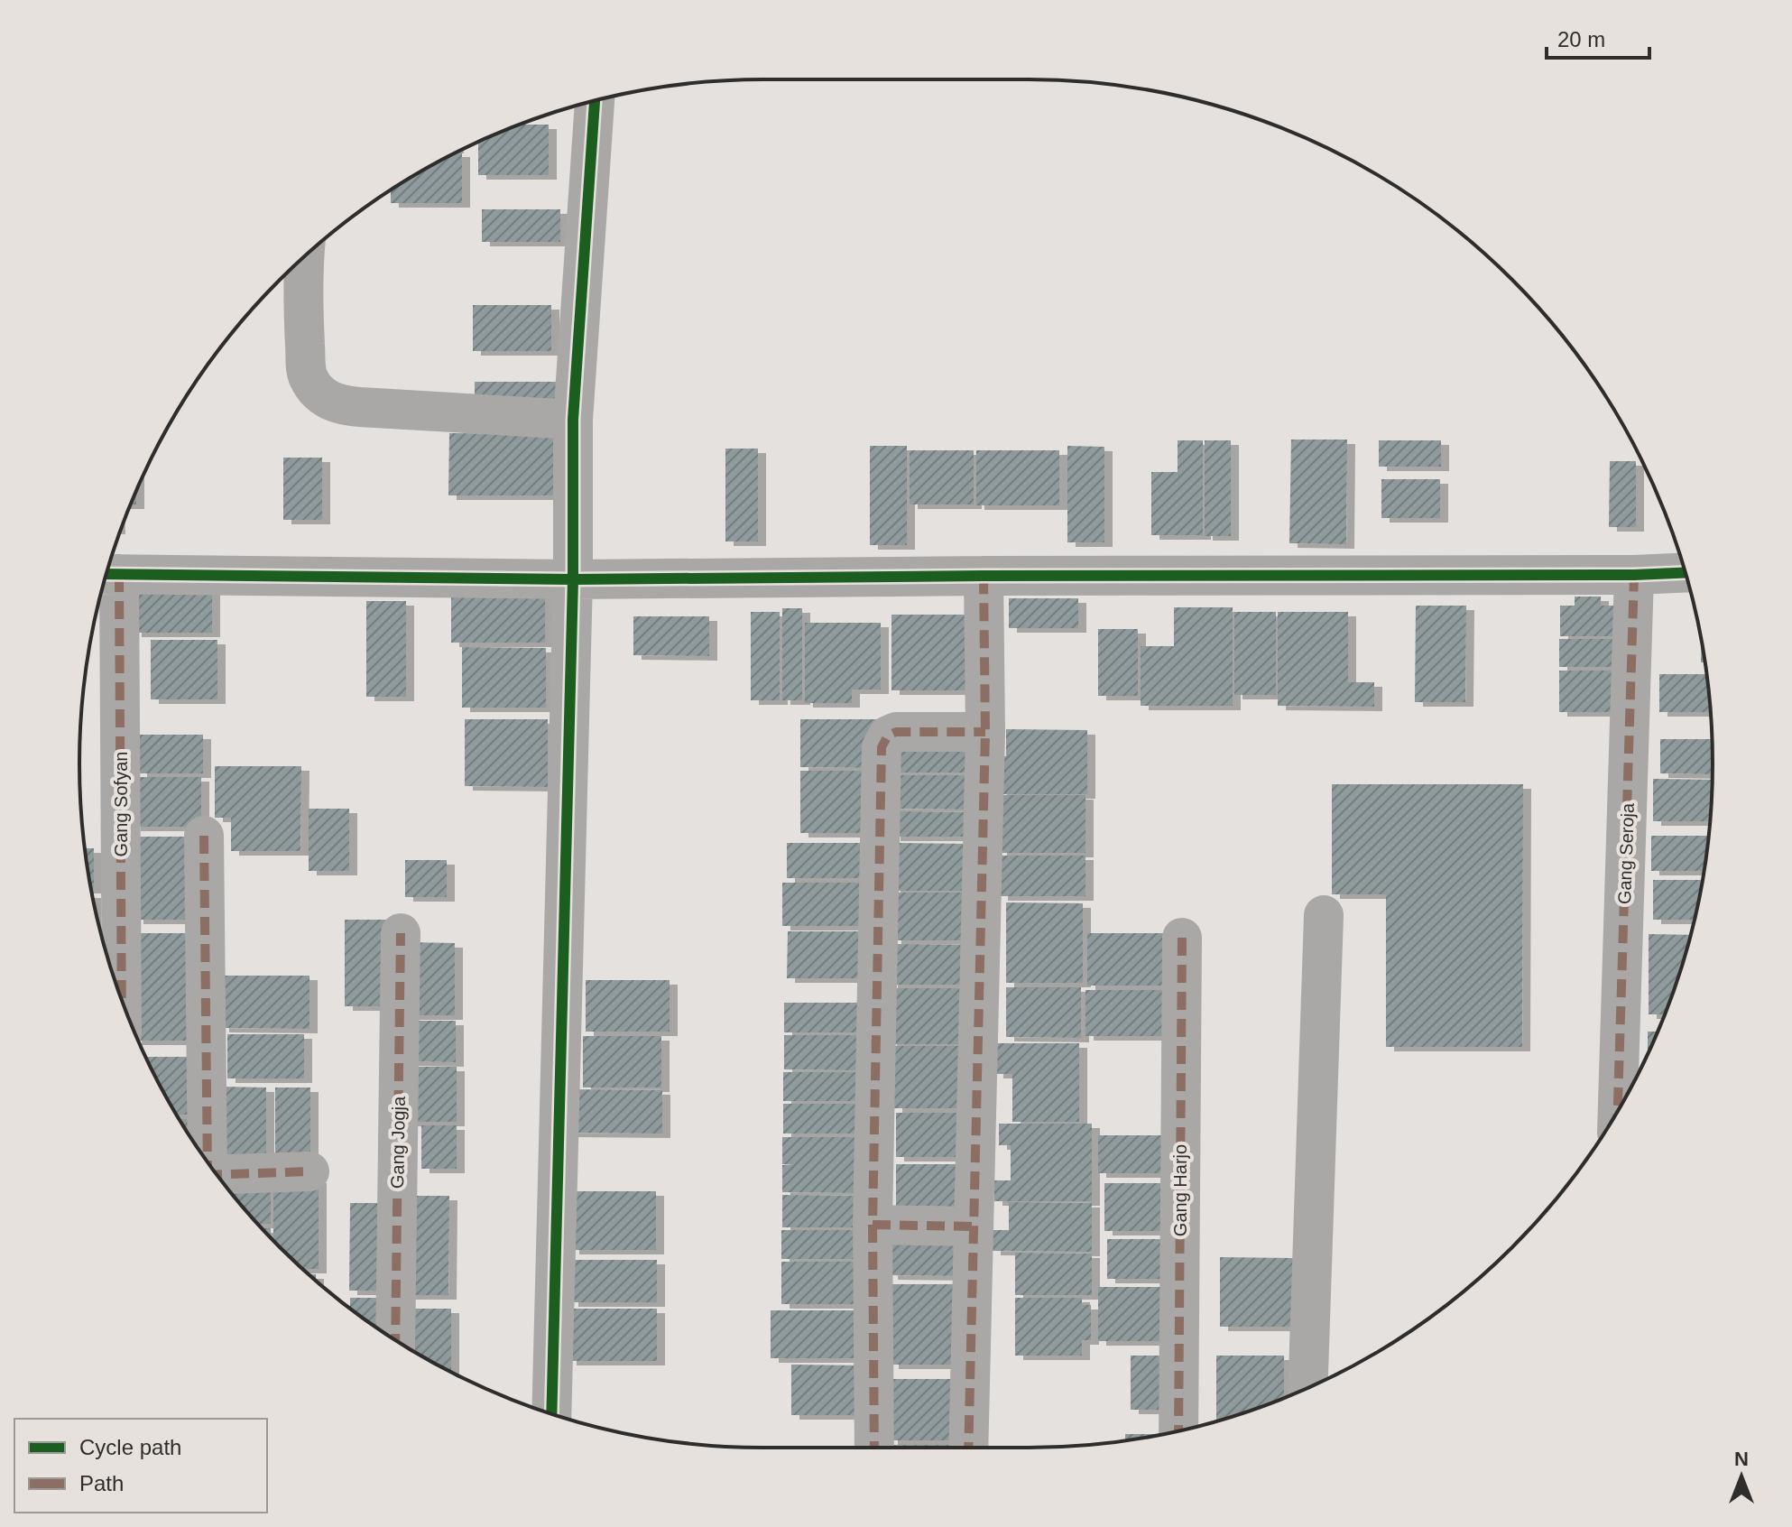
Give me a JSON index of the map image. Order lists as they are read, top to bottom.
{
  "streets": {
    "street": [
      "Gang Sofyan",
      "Gang Seroja",
      "Gang Jogja",
      "Gang Harjo"
    ]
  },
  "legend": ["Cycle path", "Path"],
  "scale_bar": "20 m",
  "north": "top"
}
